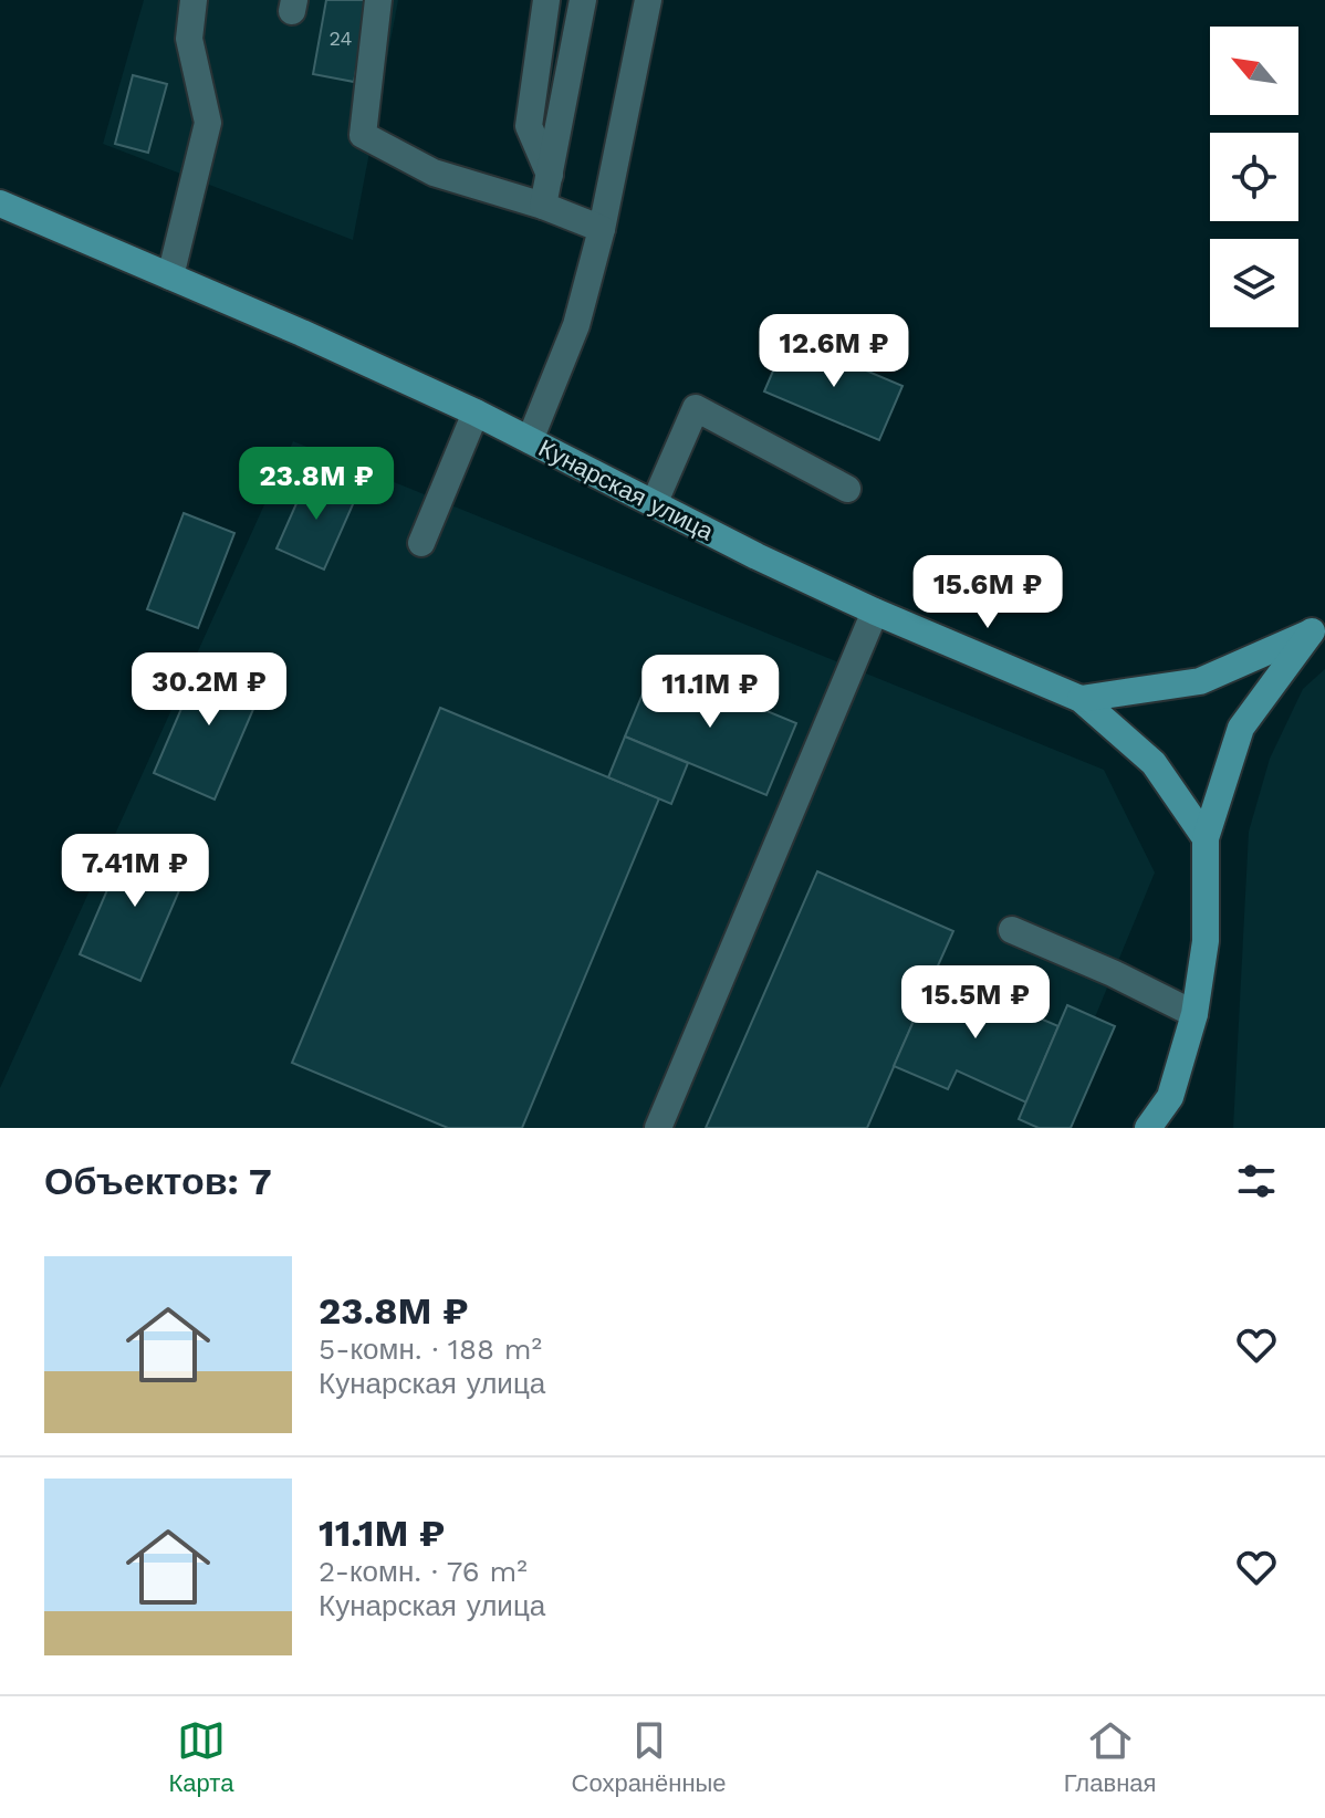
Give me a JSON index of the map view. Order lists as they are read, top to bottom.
{
  "streets": {
    "main road": ["Кунарская улица"]
  },
  "house_numbers": ["24"],
  "north": "top left",
  "page": {
    "price": [
      "12.6M ₽",
      "23.8M ₽",
      "15.6M ₽",
      "30.2M ₽",
      "11.1M ₽",
      "7.41M ₽",
      "15.5M ₽"
    ],
    "heading": "Объектов: 7",
    "list": [
      {
        "name": "23.8M ₽",
        "note": "5-комн. · 188 m² · Кунарская улица"
      },
      {
        "name": "11.1M ₽",
        "note": "2-комн. · 76 m² · Кунарская улица"
      }
    ],
    "tabs": ["Карта", "Сохранённые", "Главная"]
  }
}
